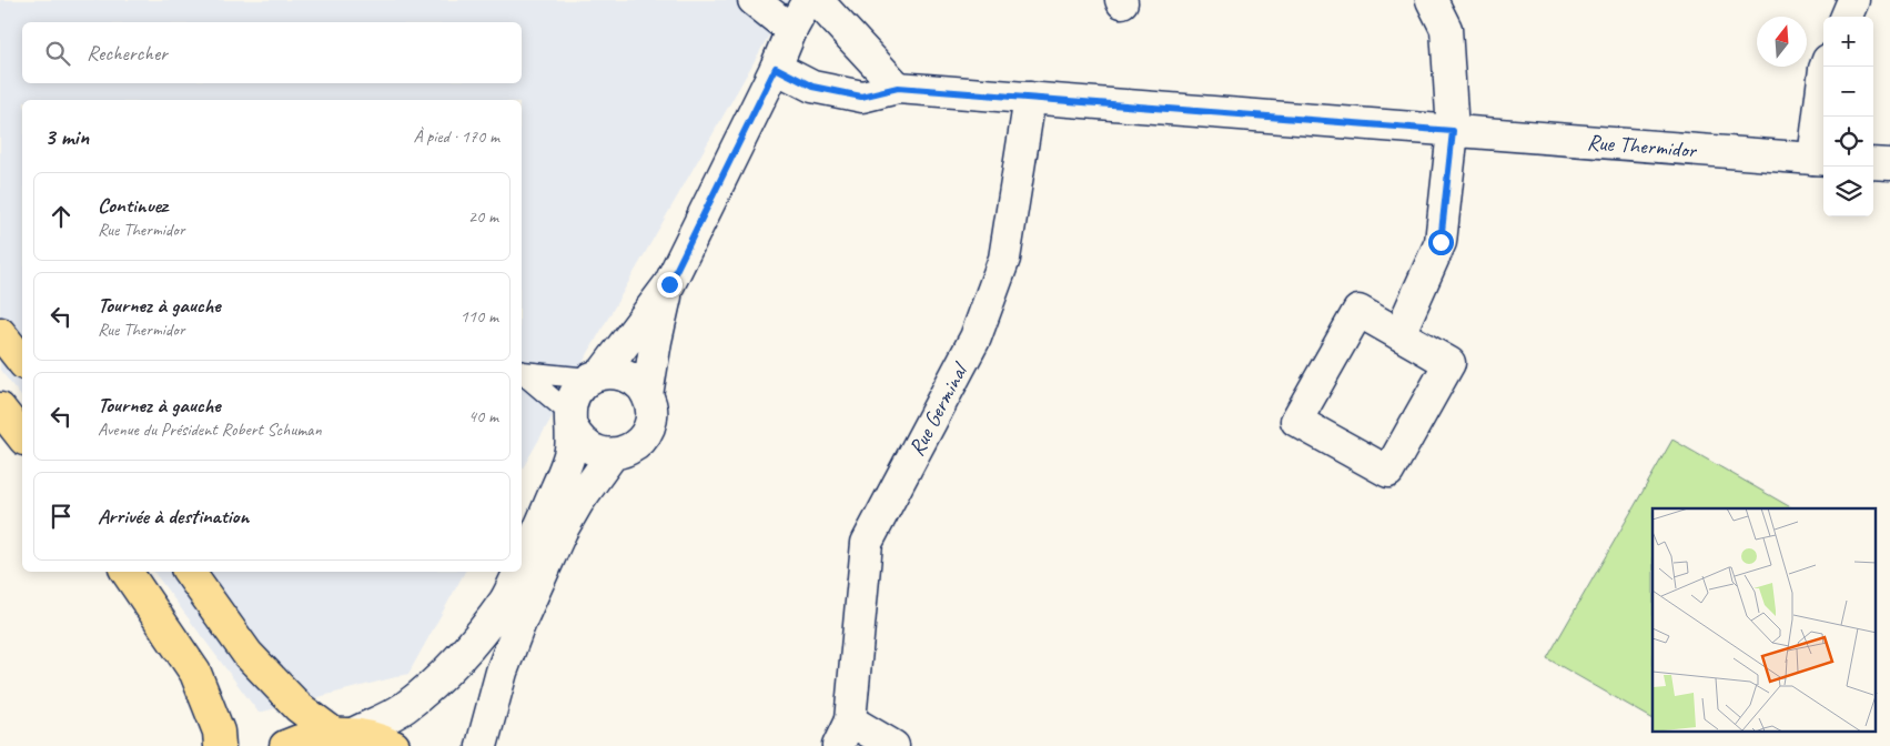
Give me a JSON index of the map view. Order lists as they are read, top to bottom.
{
  "streets": {
    "street": ["Rue Thermidor", "Rue Germinal"]
  },
  "crossings": [
    ["Rue Thermidor", "Rue Germinal"]
  ],
  "north": "top",
  "page": {
    "map_buttons": ["+", "−"],
    "search": "Rechercher",
    "heading": ["3 min", "À pied · 170 m"],
    "list": [
      ["Continuez", "Rue Thermidor", "20 m"],
      ["Tournez à gauche", "Rue Thermidor", "110 m"],
      ["Tournez à gauche", "Avenue du Président Robert Schuman", "40 m"],
      "Arrivée à destination"
    ]
  }
}
